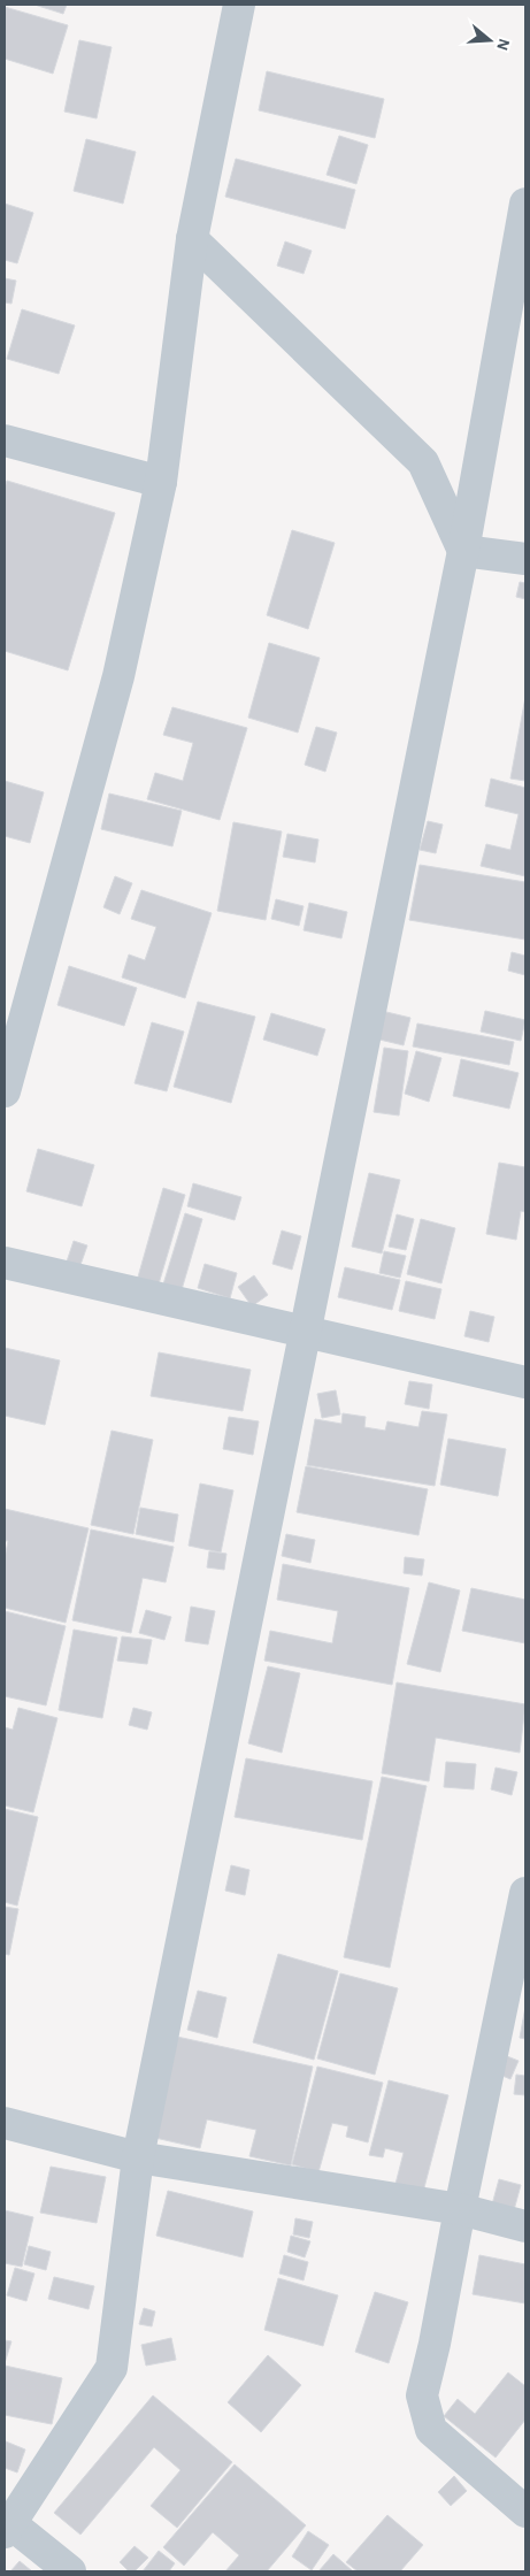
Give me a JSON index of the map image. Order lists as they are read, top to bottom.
{
  "north": "right"
}
